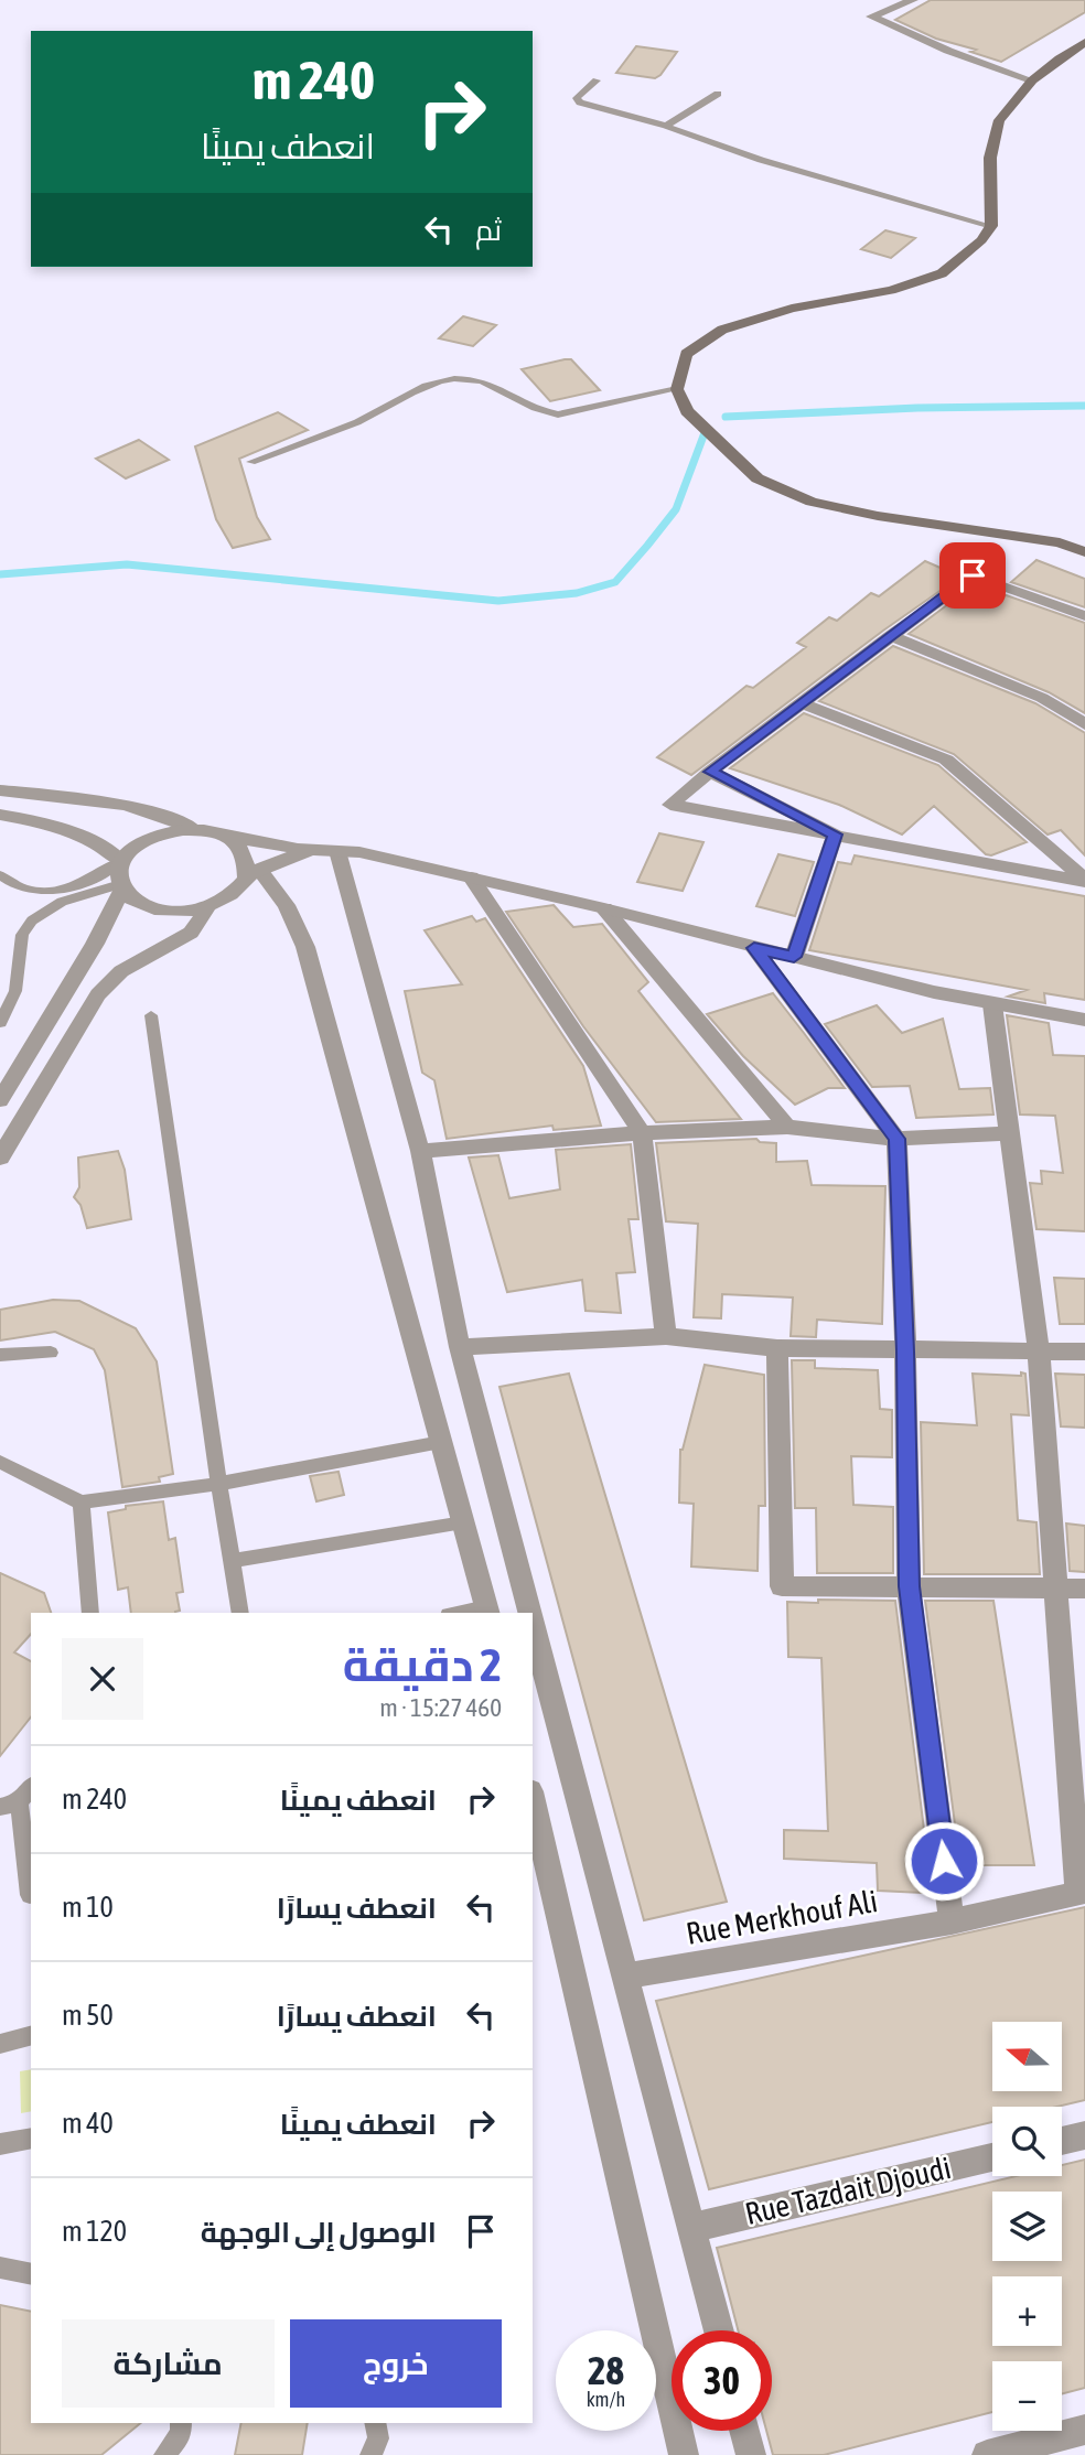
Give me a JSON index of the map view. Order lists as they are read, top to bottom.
{
  "streets": {
    "street": ["Rue Merkhouf Ali", "Rue Tazdait Djoudi"]
  },
  "north": "left",
  "page": {
    "turn": ["240 m", "انعطف يمينًا"],
    "then": "ثم",
    "heading": ["2 دقيقة", "460 m · 15:27"],
    "list": [
      {
        "name": "انعطف يمينًا",
        "value": "240 m"
      },
      {
        "name": "انعطف يسارًا",
        "value": "10 m"
      },
      {
        "name": "انعطف يسارًا",
        "value": "50 m"
      },
      {
        "name": "انعطف يمينًا",
        "value": "40 m"
      },
      {
        "name": "الوصول إلى الوجهة",
        "value": "120 m"
      }
    ],
    "map_buttons": ["+", "−"],
    "buttons": ["خروج", "مشاركة"],
    "speed": "28 km/h",
    "limit": "30"
  }
}
